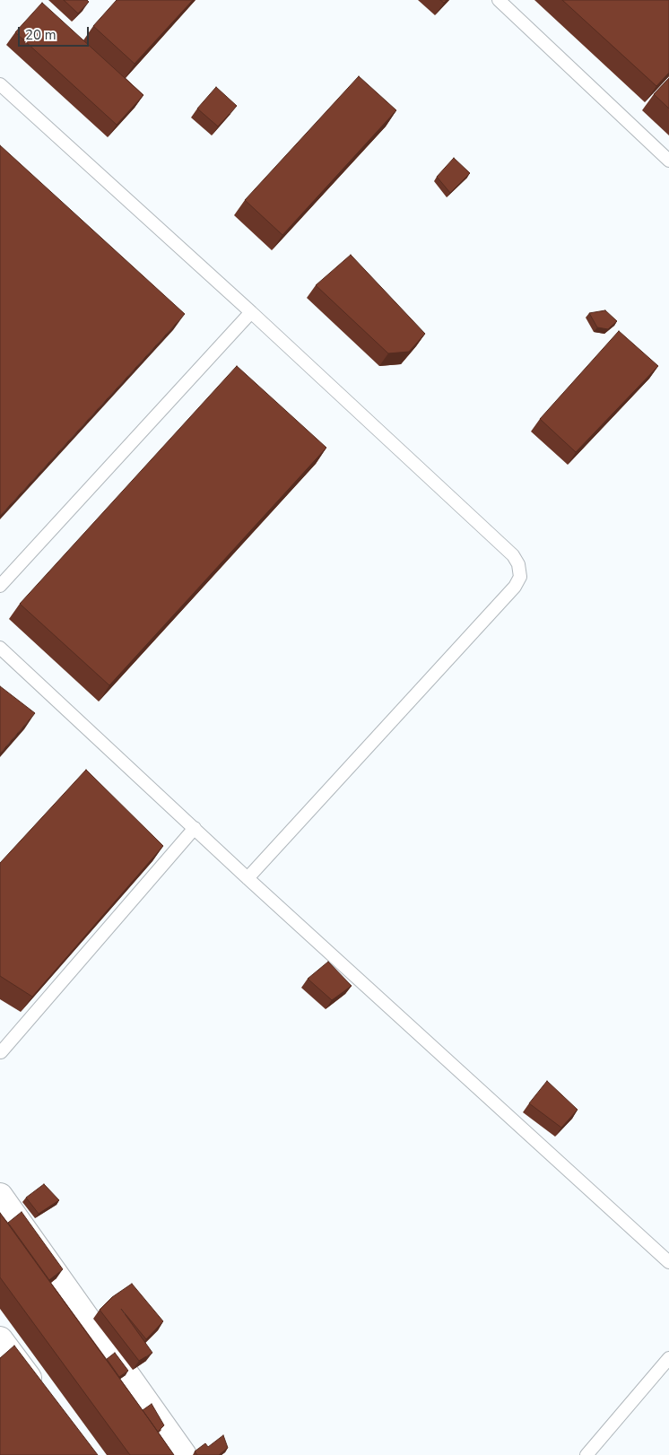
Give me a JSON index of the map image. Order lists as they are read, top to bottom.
{
  "scale_bar": "20 m"
}
